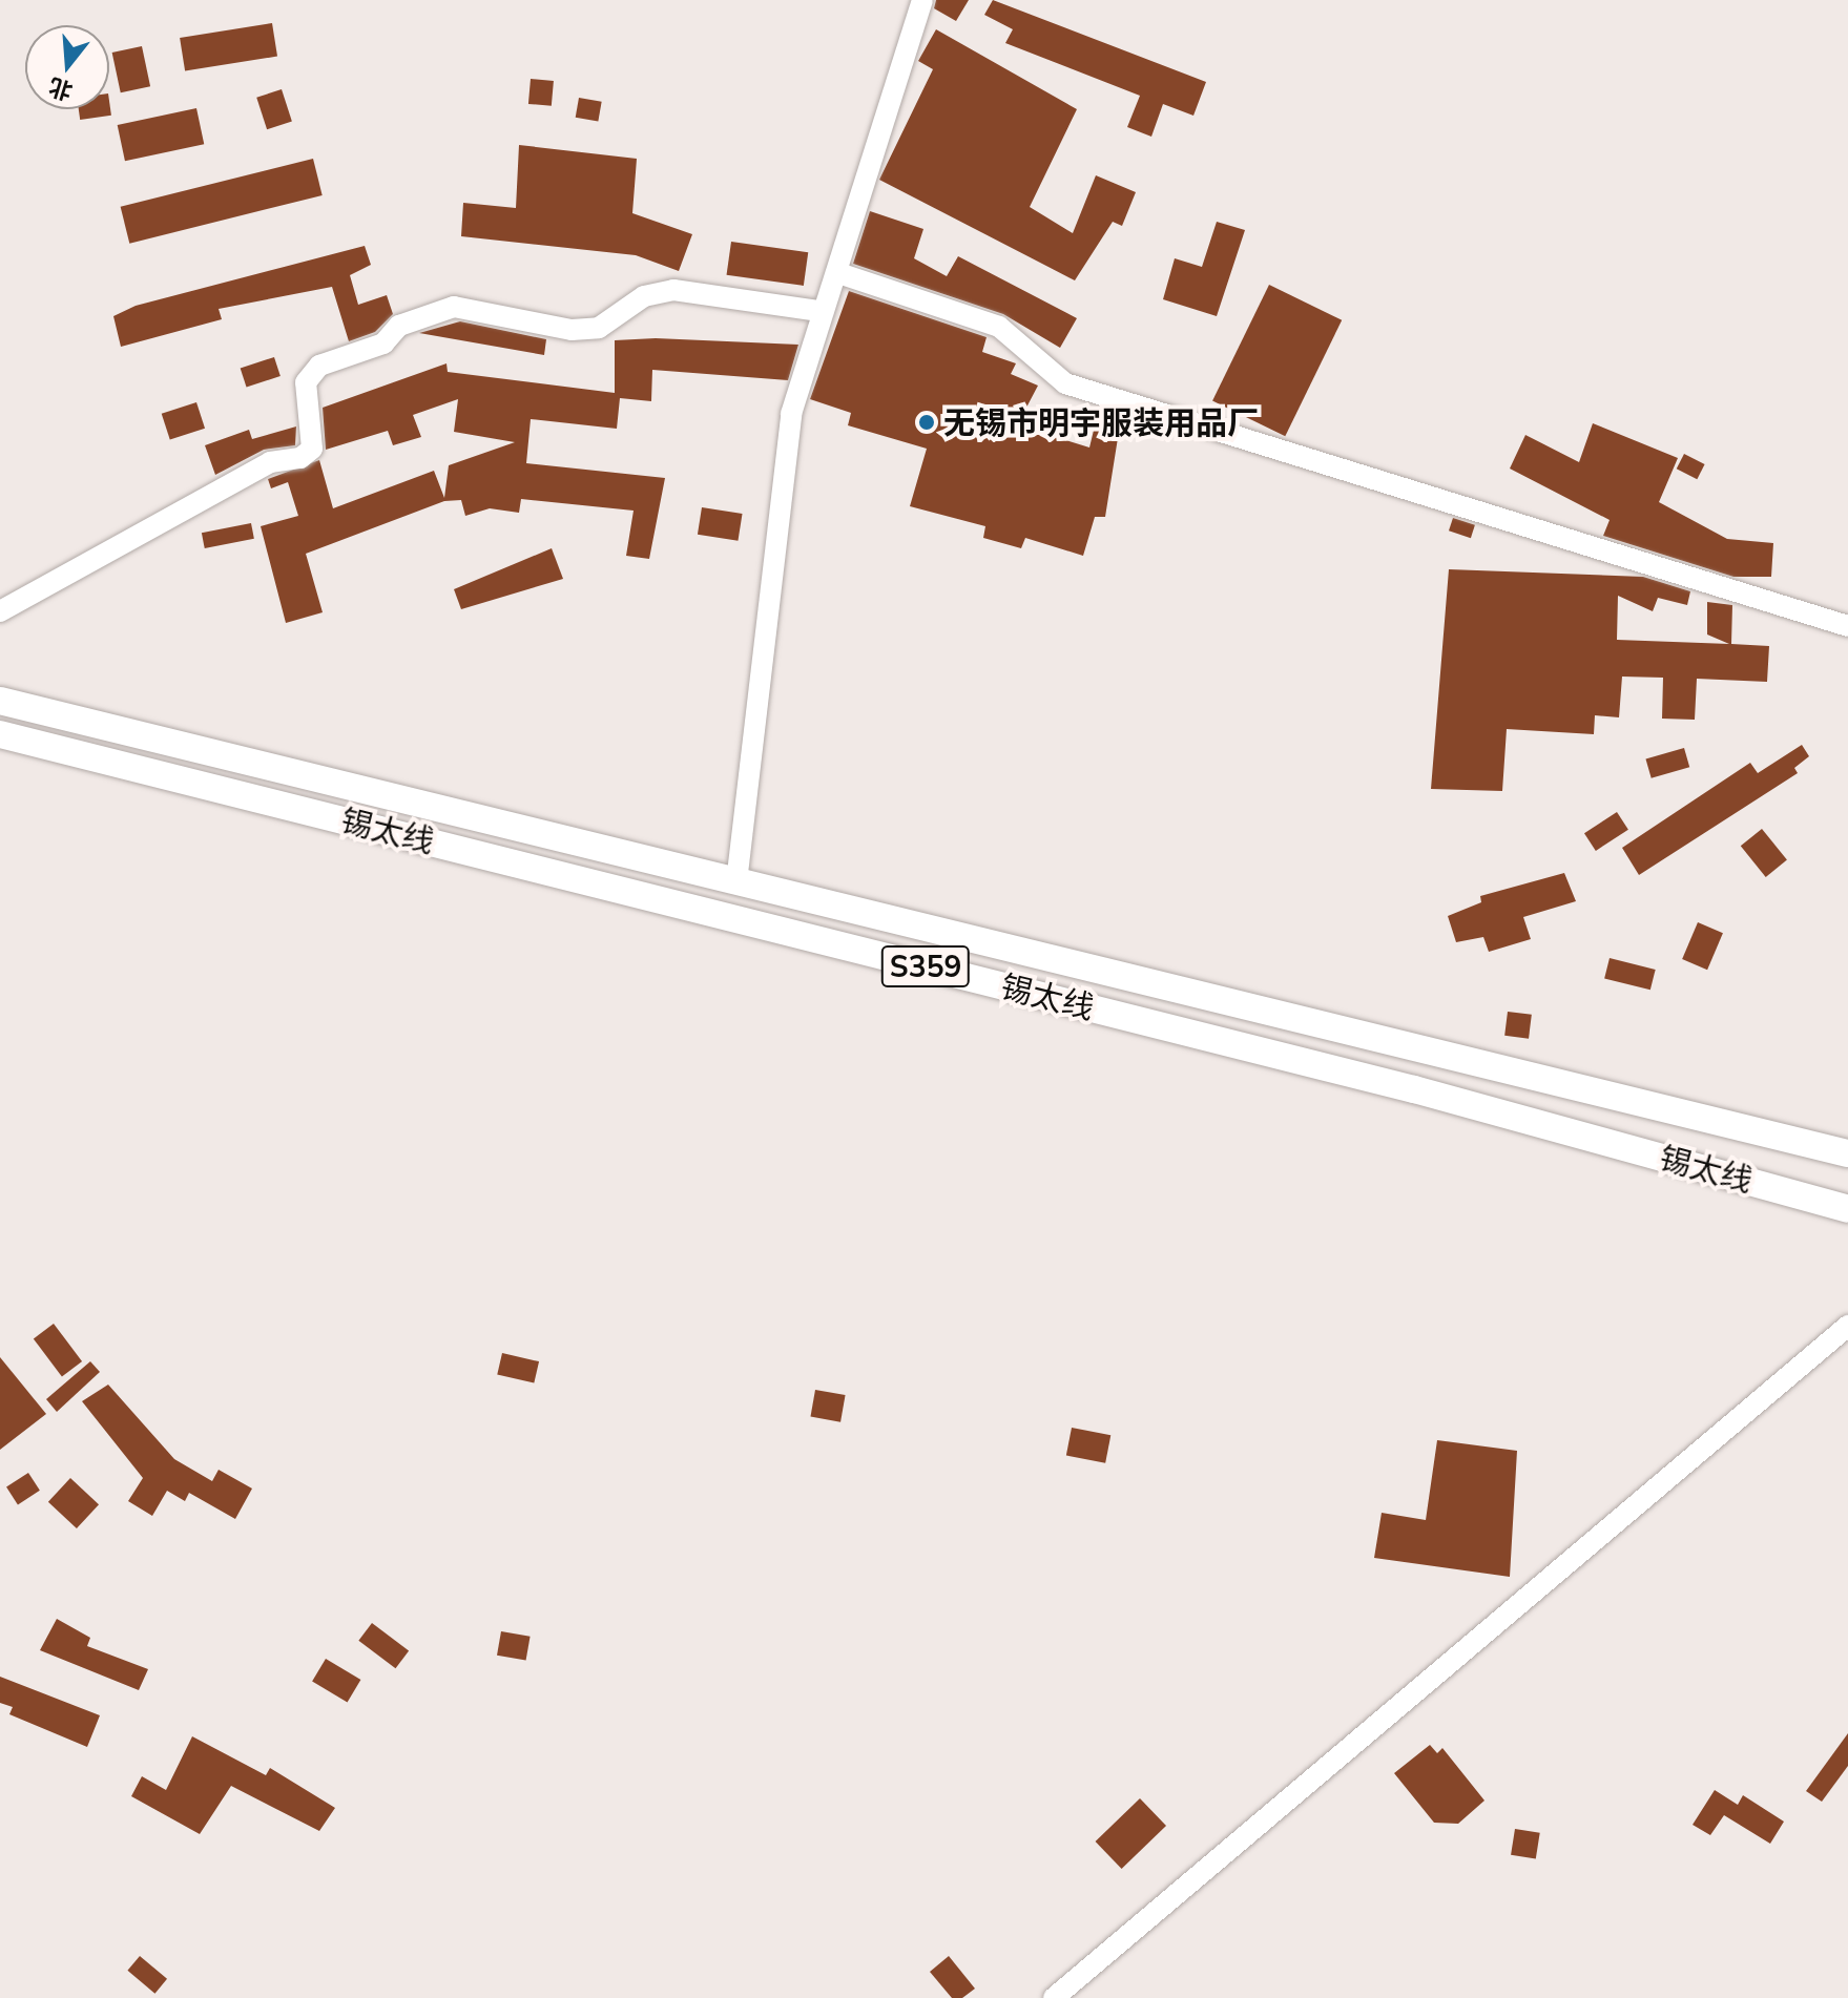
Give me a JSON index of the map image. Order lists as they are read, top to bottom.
{
  "streets": {
    "main road": ["锡太线", "S359"]
  },
  "places": ["无锡市明宇服装用品厂"],
  "north": "bottom"
}
